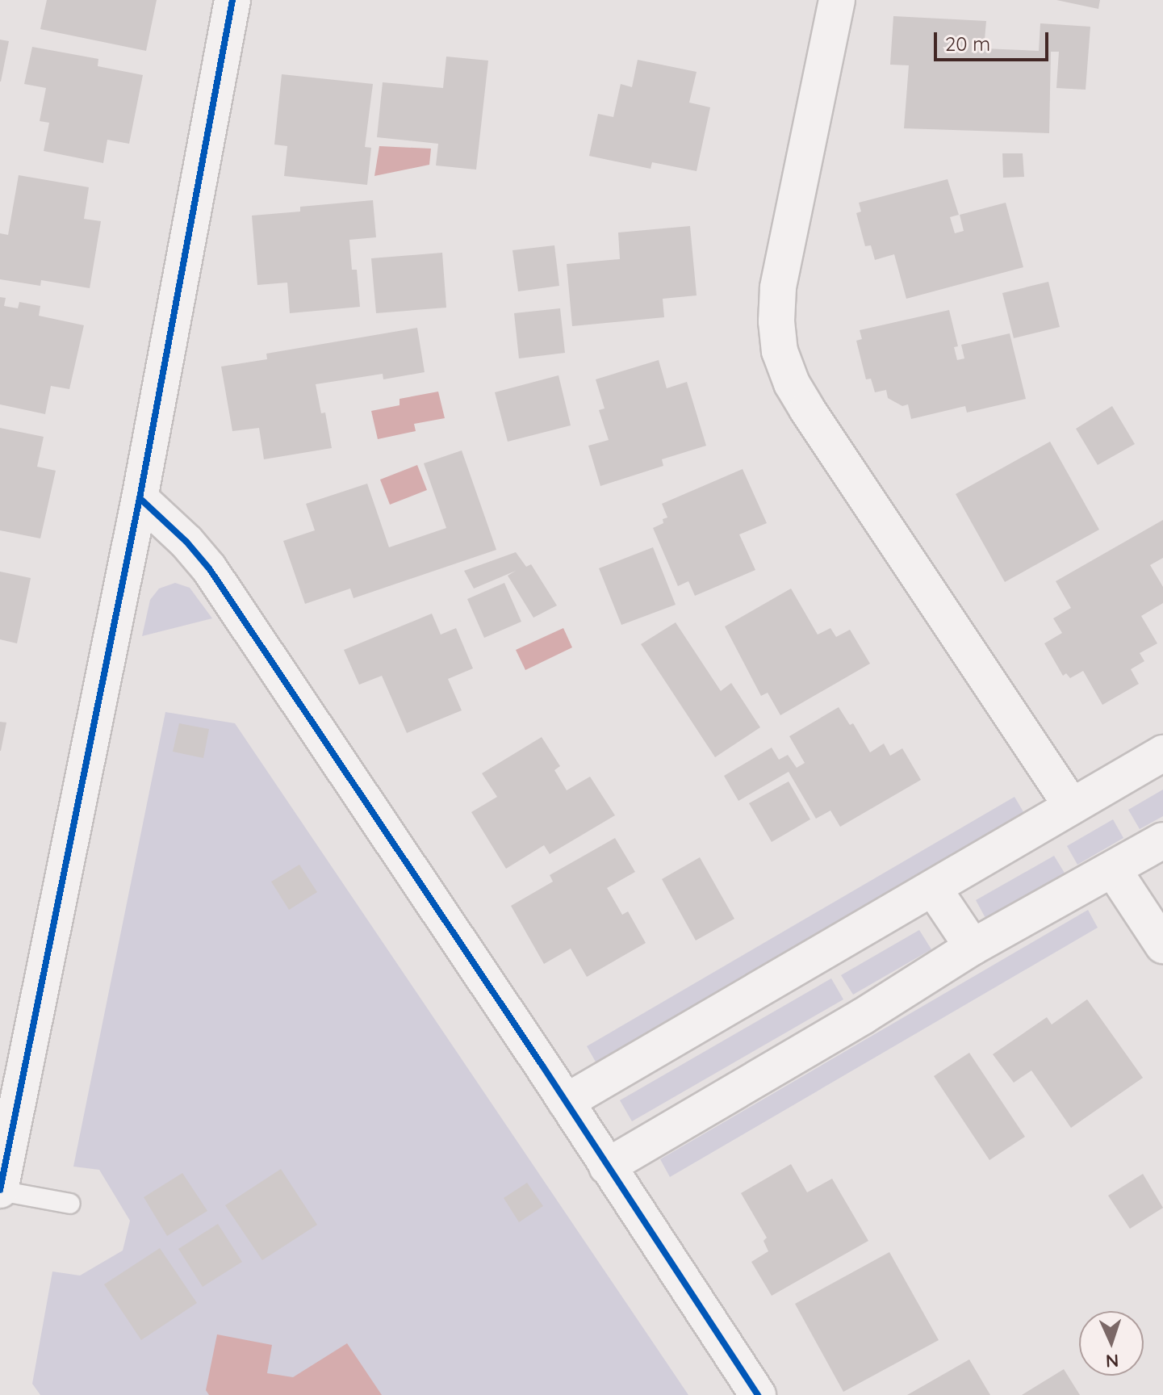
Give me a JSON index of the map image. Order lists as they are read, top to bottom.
{
  "scale_bar": "20 m",
  "north": "bottom"
}
